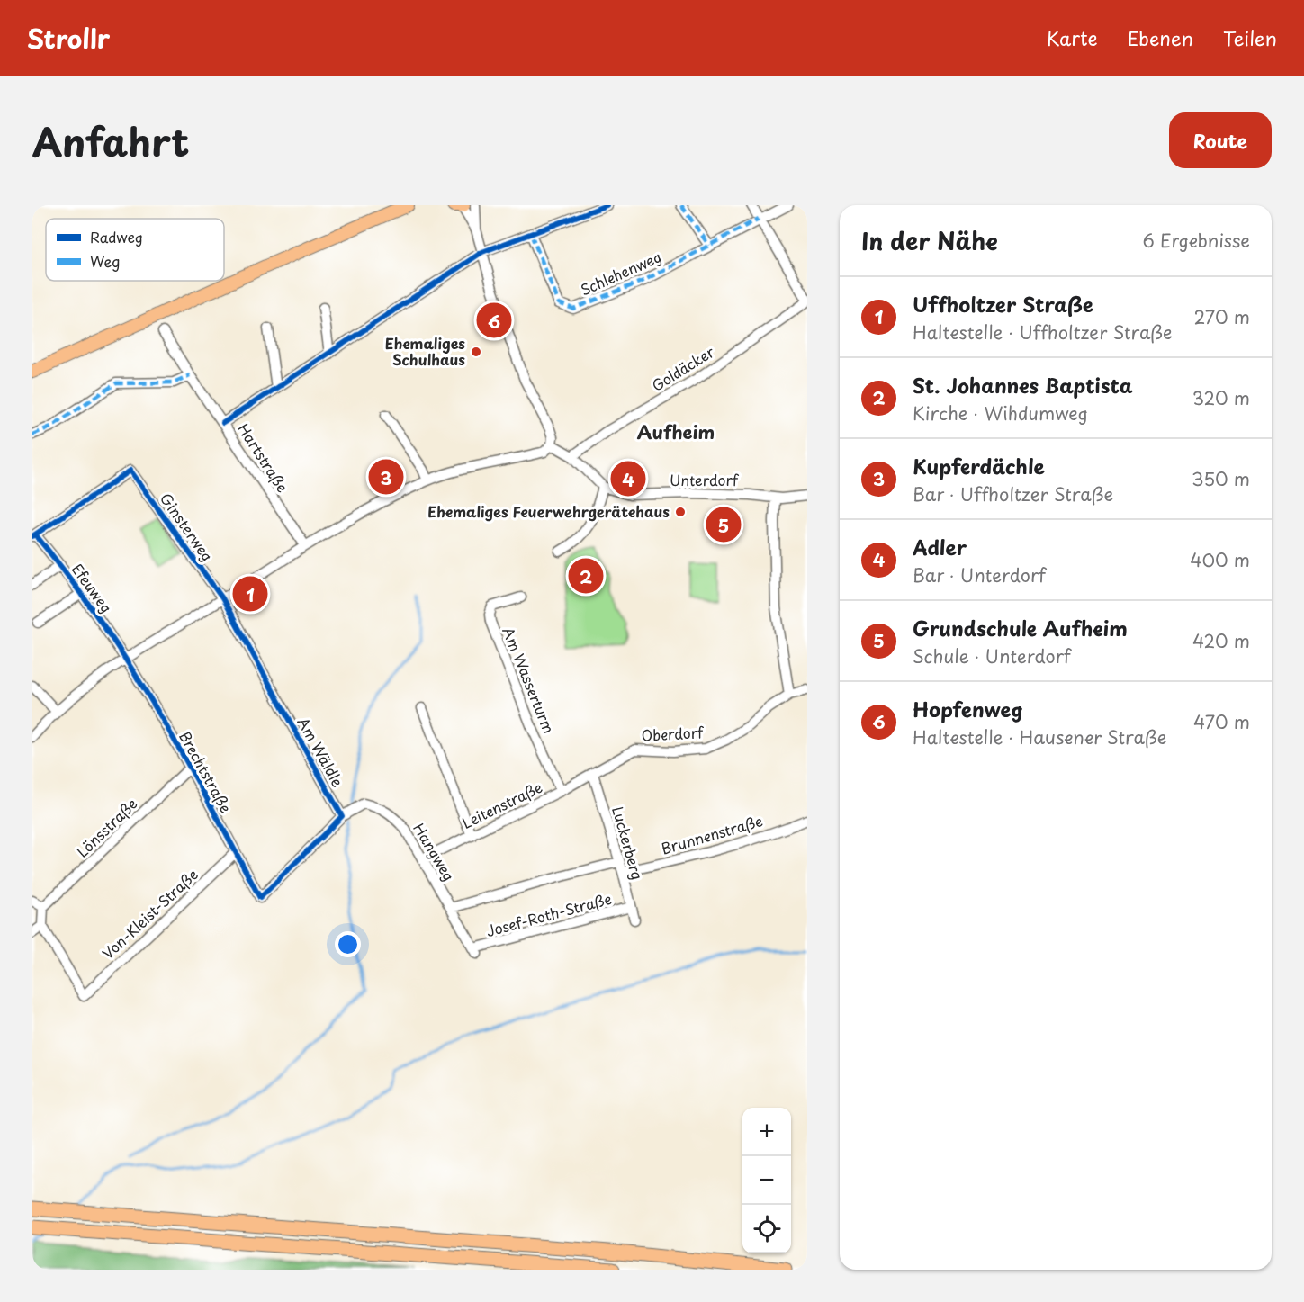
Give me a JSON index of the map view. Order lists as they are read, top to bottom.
{
  "streets": {
    "street": [
      "Schlehenweg",
      "Goldäcker",
      "Hartstraße",
      "Unterdorf",
      "Ginsterweg",
      "Efeuweg",
      "Am Wasserturm",
      "Oberdorf",
      "Am Wäldle",
      "Brechtstraße",
      "Leitenstraße",
      "Lönsstraße",
      "Brunnenstraße",
      "Luckerberg",
      "Hangweg",
      "Von-Kleist-Straße",
      "Josef-Roth-Straße"
    ]
  },
  "crossings": [
    ["Goldäcker", "Unterdorf"],
    ["Ginsterweg", "Efeuweg"],
    ["Ginsterweg", "Am Wäldle"],
    ["Efeuweg", "Brechtstraße"],
    ["Am Wasserturm", "Leitenstraße"],
    ["Oberdorf", "Leitenstraße"],
    ["Oberdorf", "Luckerberg"],
    ["Am Wäldle", "Brechtstraße"],
    ["Am Wäldle", "Hangweg"],
    ["Brechtstraße", "Lönsstraße"],
    ["Brechtstraße", "Hangweg"],
    ["Brechtstraße", "Von-Kleist-Straße"],
    ["Leitenstraße", "Luckerberg"],
    ["Leitenstraße", "Hangweg"],
    ["Brunnenstraße", "Luckerberg"],
    ["Luckerberg", "Josef-Roth-Straße"],
    ["Hangweg", "Josef-Roth-Straße"]
  ],
  "districts": ["Aufheim"],
  "places": ["Ehemaliges Schulhaus", "Ehemaliges Feuerwehrgerätehaus"],
  "legend": ["Radweg", "Weg"],
  "page": {
    "header": "Strollr",
    "nav": ["Karte", "Ebenen", "Teilen"],
    "title": "Anfahrt",
    "buttons": "Route",
    "heading": ["In der Nähe", "6 Ergebnisse"],
    "list": [
      {
        "mark": "1",
        "name": "Uffholtzer Straße",
        "note": "Haltestelle · Uffholtzer Straße",
        "value": "270 m"
      },
      {
        "mark": "2",
        "name": "St. Johannes Baptista",
        "note": "Kirche · Wihdumweg",
        "value": "320 m"
      },
      {
        "mark": "3",
        "name": "Kupferdächle",
        "note": "Bar · Uffholtzer Straße",
        "value": "350 m"
      },
      {
        "mark": "4",
        "name": "Adler",
        "note": "Bar · Unterdorf",
        "value": "400 m"
      },
      {
        "mark": "5",
        "name": "Grundschule Aufheim",
        "note": "Schule · Unterdorf",
        "value": "420 m"
      },
      {
        "mark": "6",
        "name": "Hopfenweg",
        "note": "Haltestelle · Hausener Straße",
        "value": "470 m"
      }
    ],
    "pins": [
      "6",
      "3",
      "4",
      "5",
      "2",
      "1"
    ],
    "map_buttons": ["+", "−"]
  }
}
